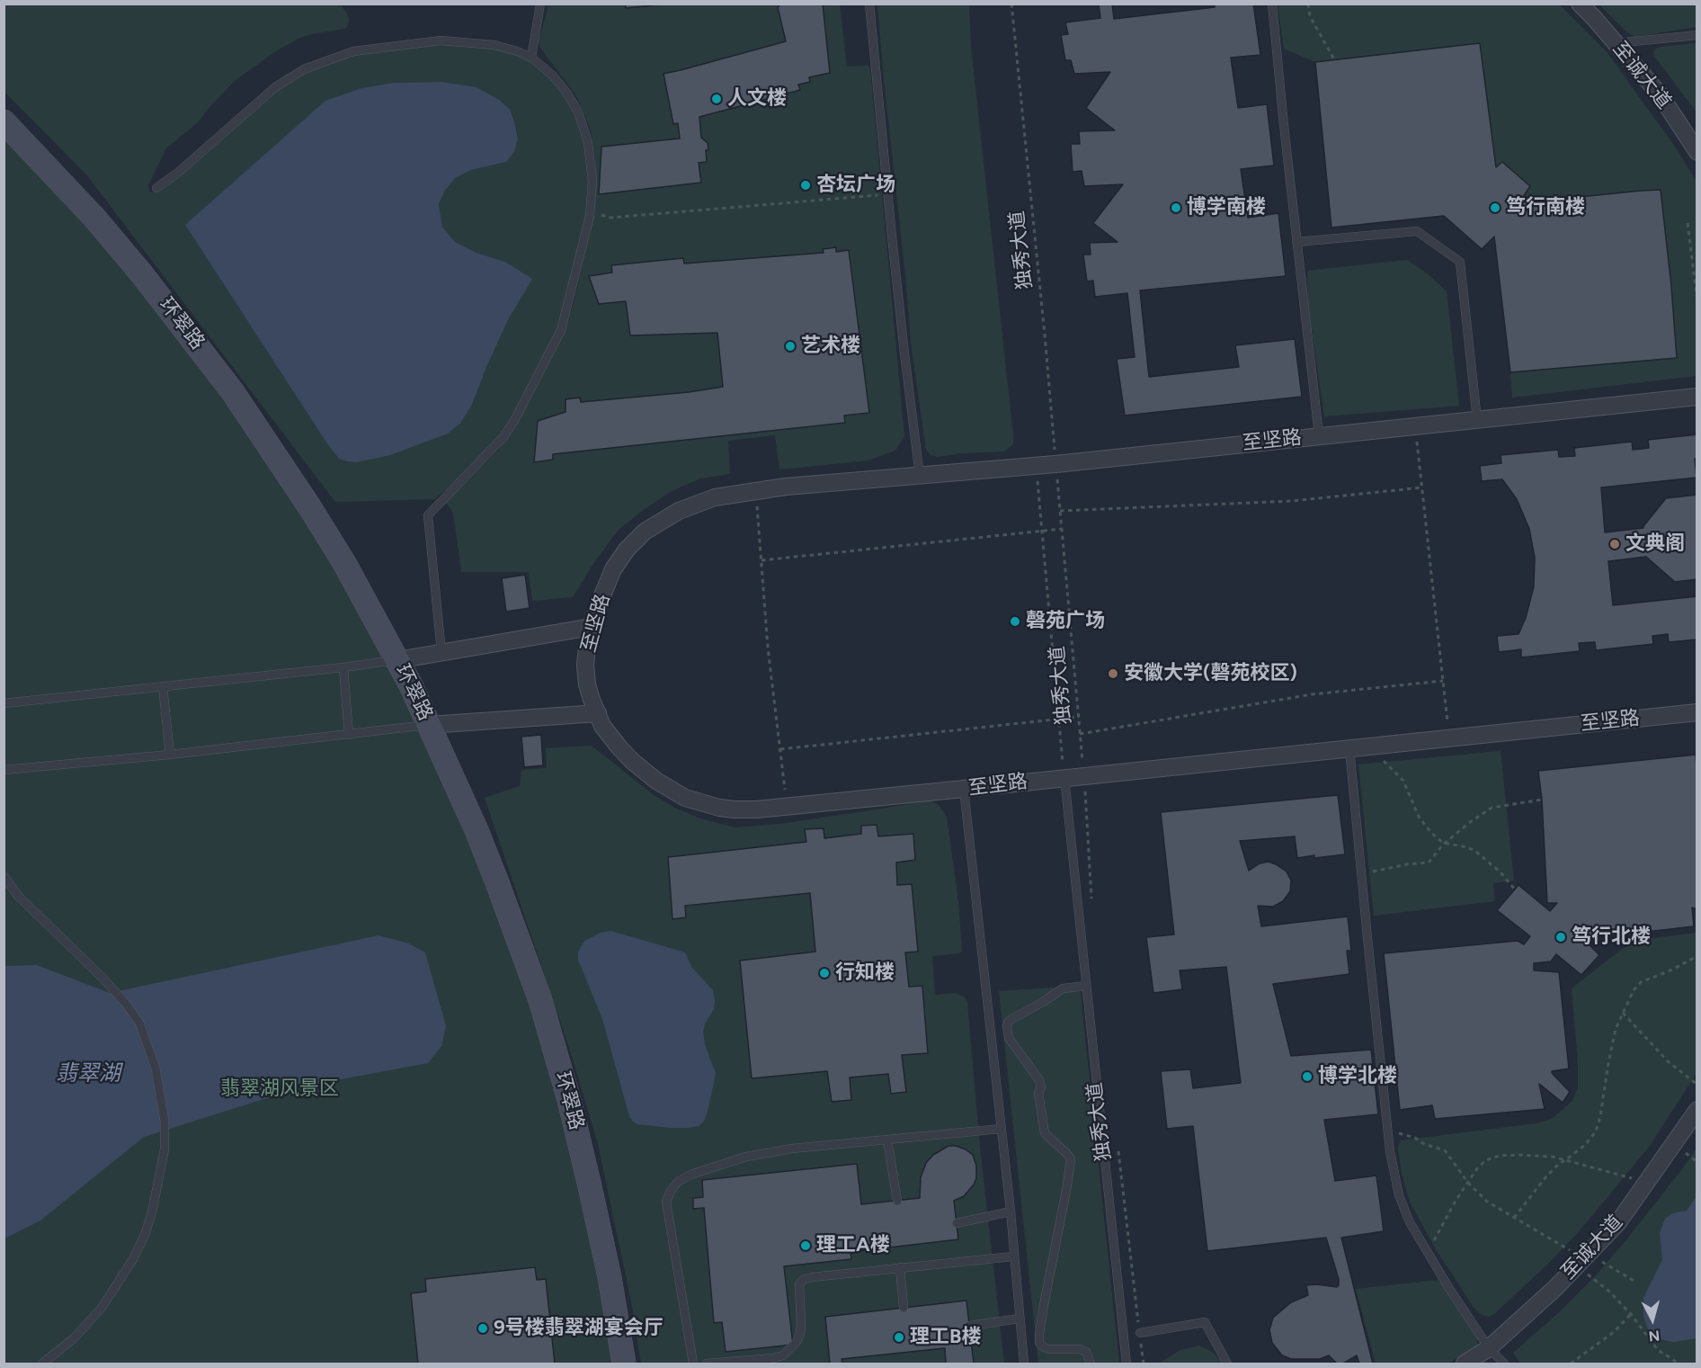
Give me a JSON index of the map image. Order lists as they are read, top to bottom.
{
  "streets": {
    "street": ["至诚大道", "环翠路", "至坚路"],
    "path": ["独秀大道"]
  },
  "crossings": [
    ["独秀大道", "至坚路"]
  ],
  "water": ["翡翠湖"],
  "parks": ["翡翠湖风景区"],
  "places": [
    "人文楼",
    "杏坛广场",
    "博学南楼",
    "笃行南楼",
    "艺术楼",
    "文典阁",
    "磬苑广场",
    "安徽大学(磬苑校区)",
    "笃行北楼",
    "行知楼",
    "博学北楼",
    "理工A楼",
    "9号楼翡翠湖宴会厅",
    "理工B楼"
  ],
  "north": "bottom"
}
